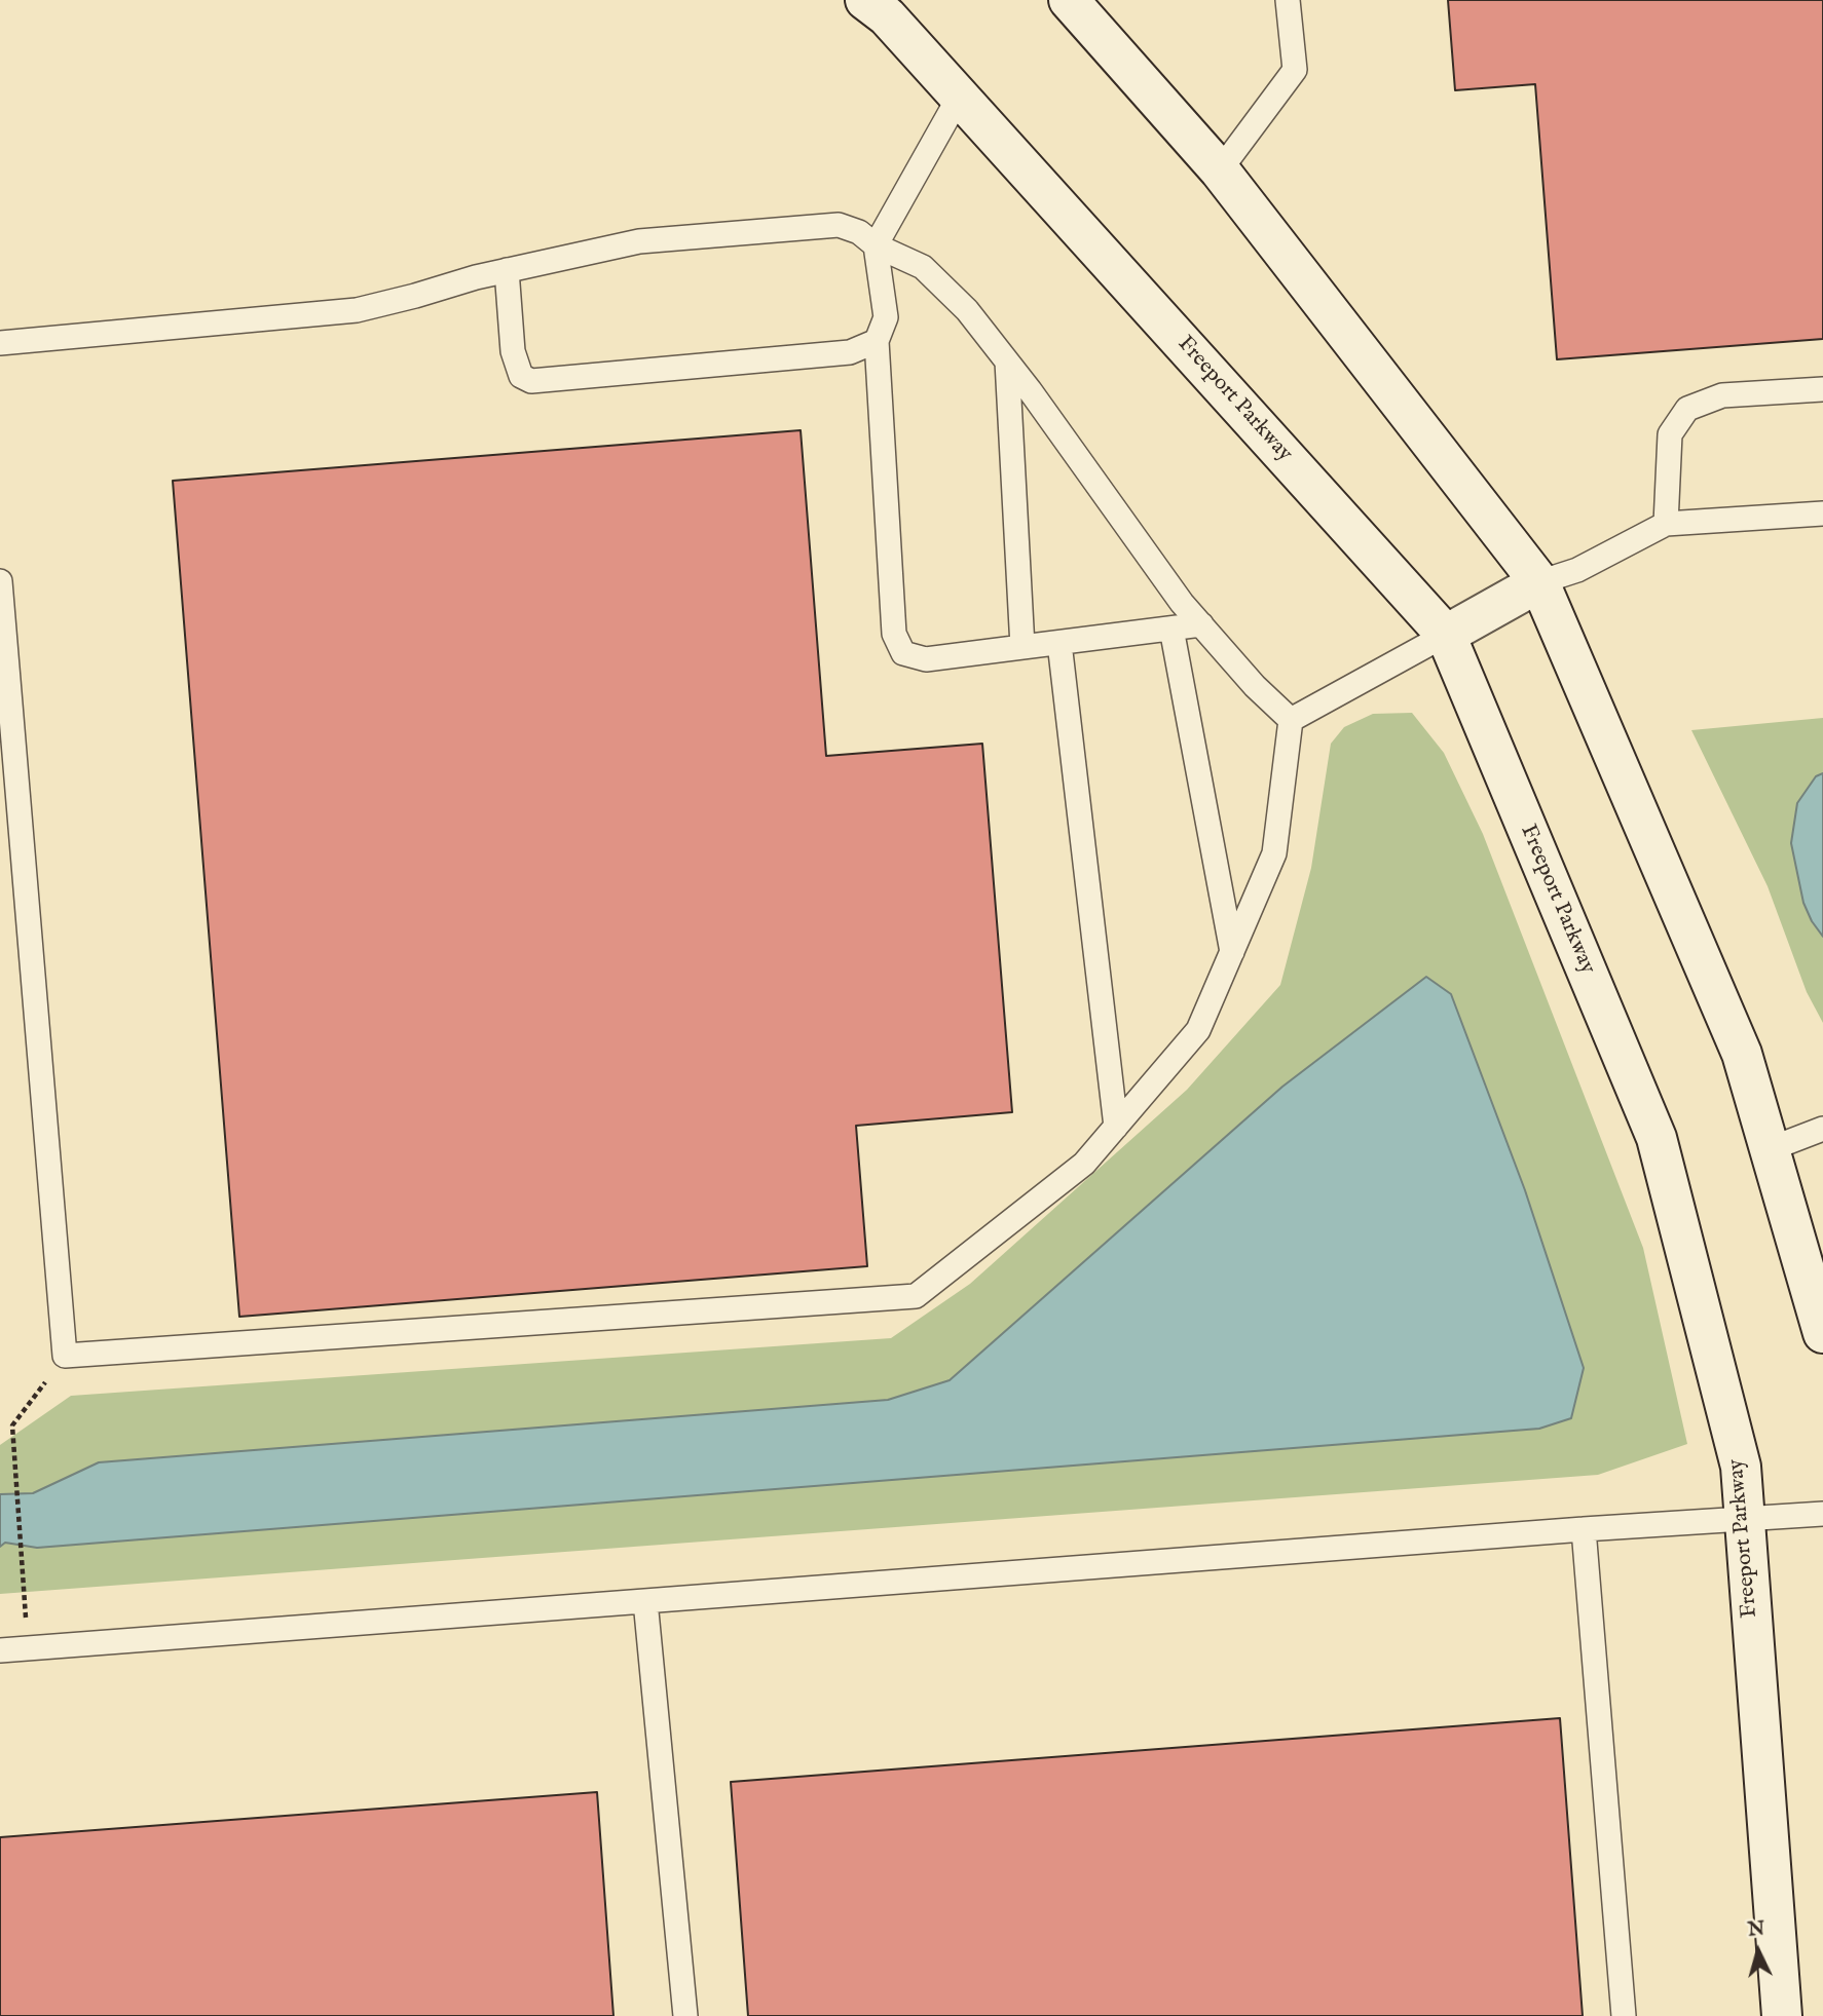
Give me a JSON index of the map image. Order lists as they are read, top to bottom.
{
  "streets": {
    "main road": ["Freeport Parkway"]
  },
  "north": "top"
}
